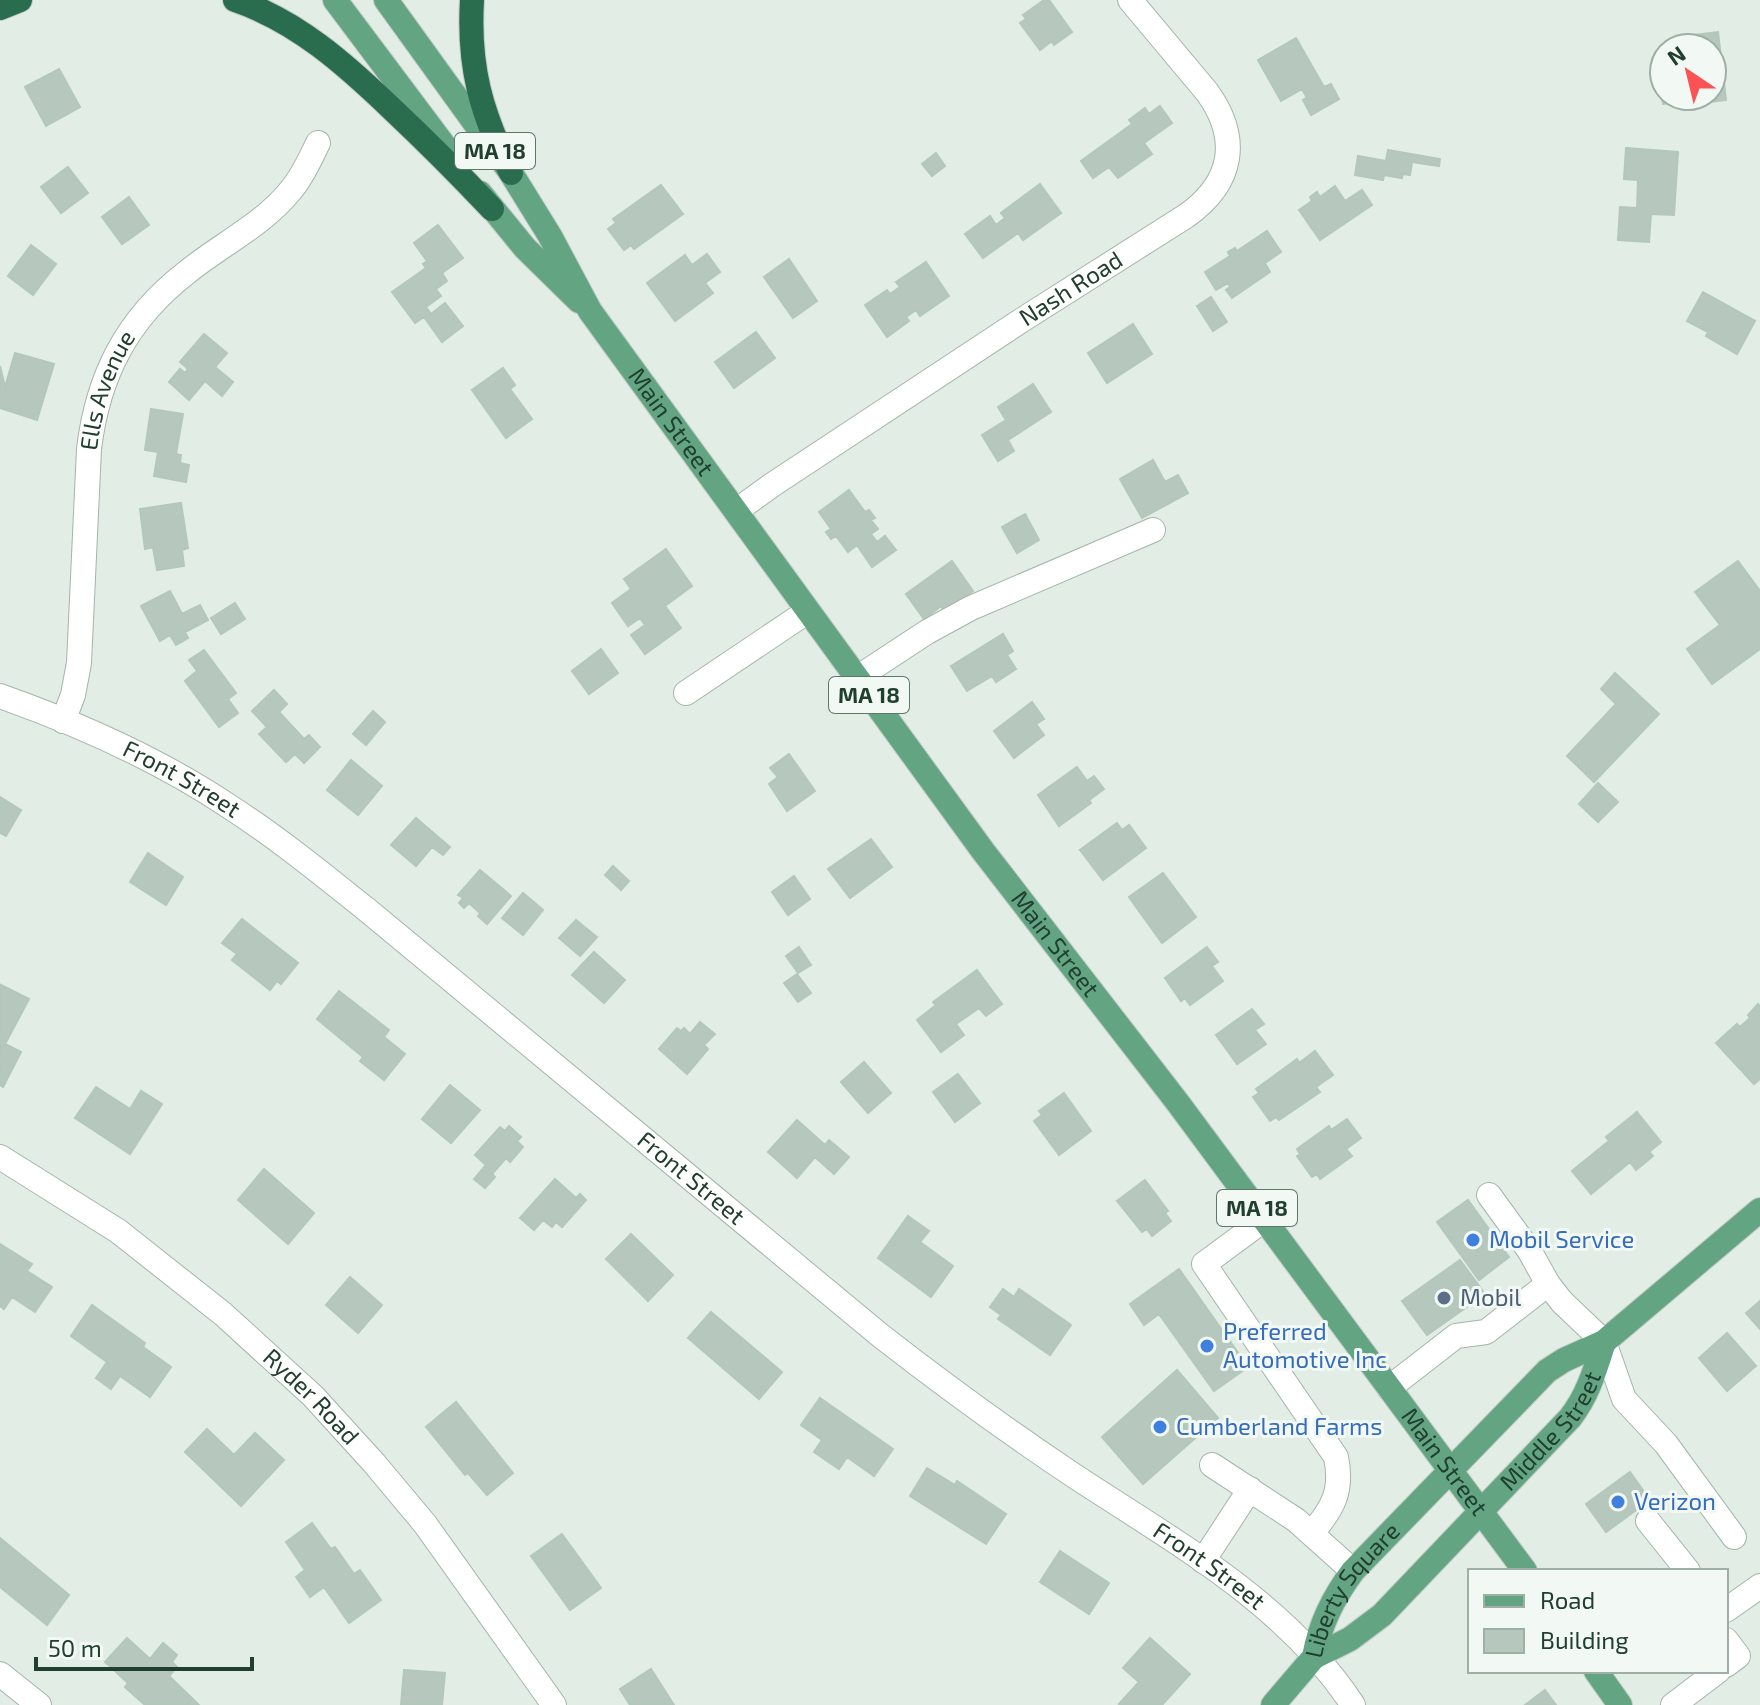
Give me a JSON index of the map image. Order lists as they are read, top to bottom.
{
  "streets": {
    "main road": [
      "MA 18",
      "Main Street",
      "Middle Street",
      "Liberty Square"
    ],
    "street": [
      "Nash Road",
      "Ells Avenue",
      "Front Street",
      "Ryder Road"
    ]
  },
  "crossings": [
    ["Nash Road", "Main Street"],
    ["Ells Avenue", "Front Street"],
    ["Main Street", "Middle Street"],
    ["Main Street", "Liberty Square"],
    ["Front Street", "Liberty Square"],
    ["Middle Street", "Liberty Square"]
  ],
  "places": [
    "Mobil Service",
    "Mobil",
    "Preferred Automotive Inc",
    "Cumberland Farms",
    "Verizon"
  ],
  "legend": ["Road", "Building"],
  "scale_bar": "50 m",
  "north": "top left"
}
